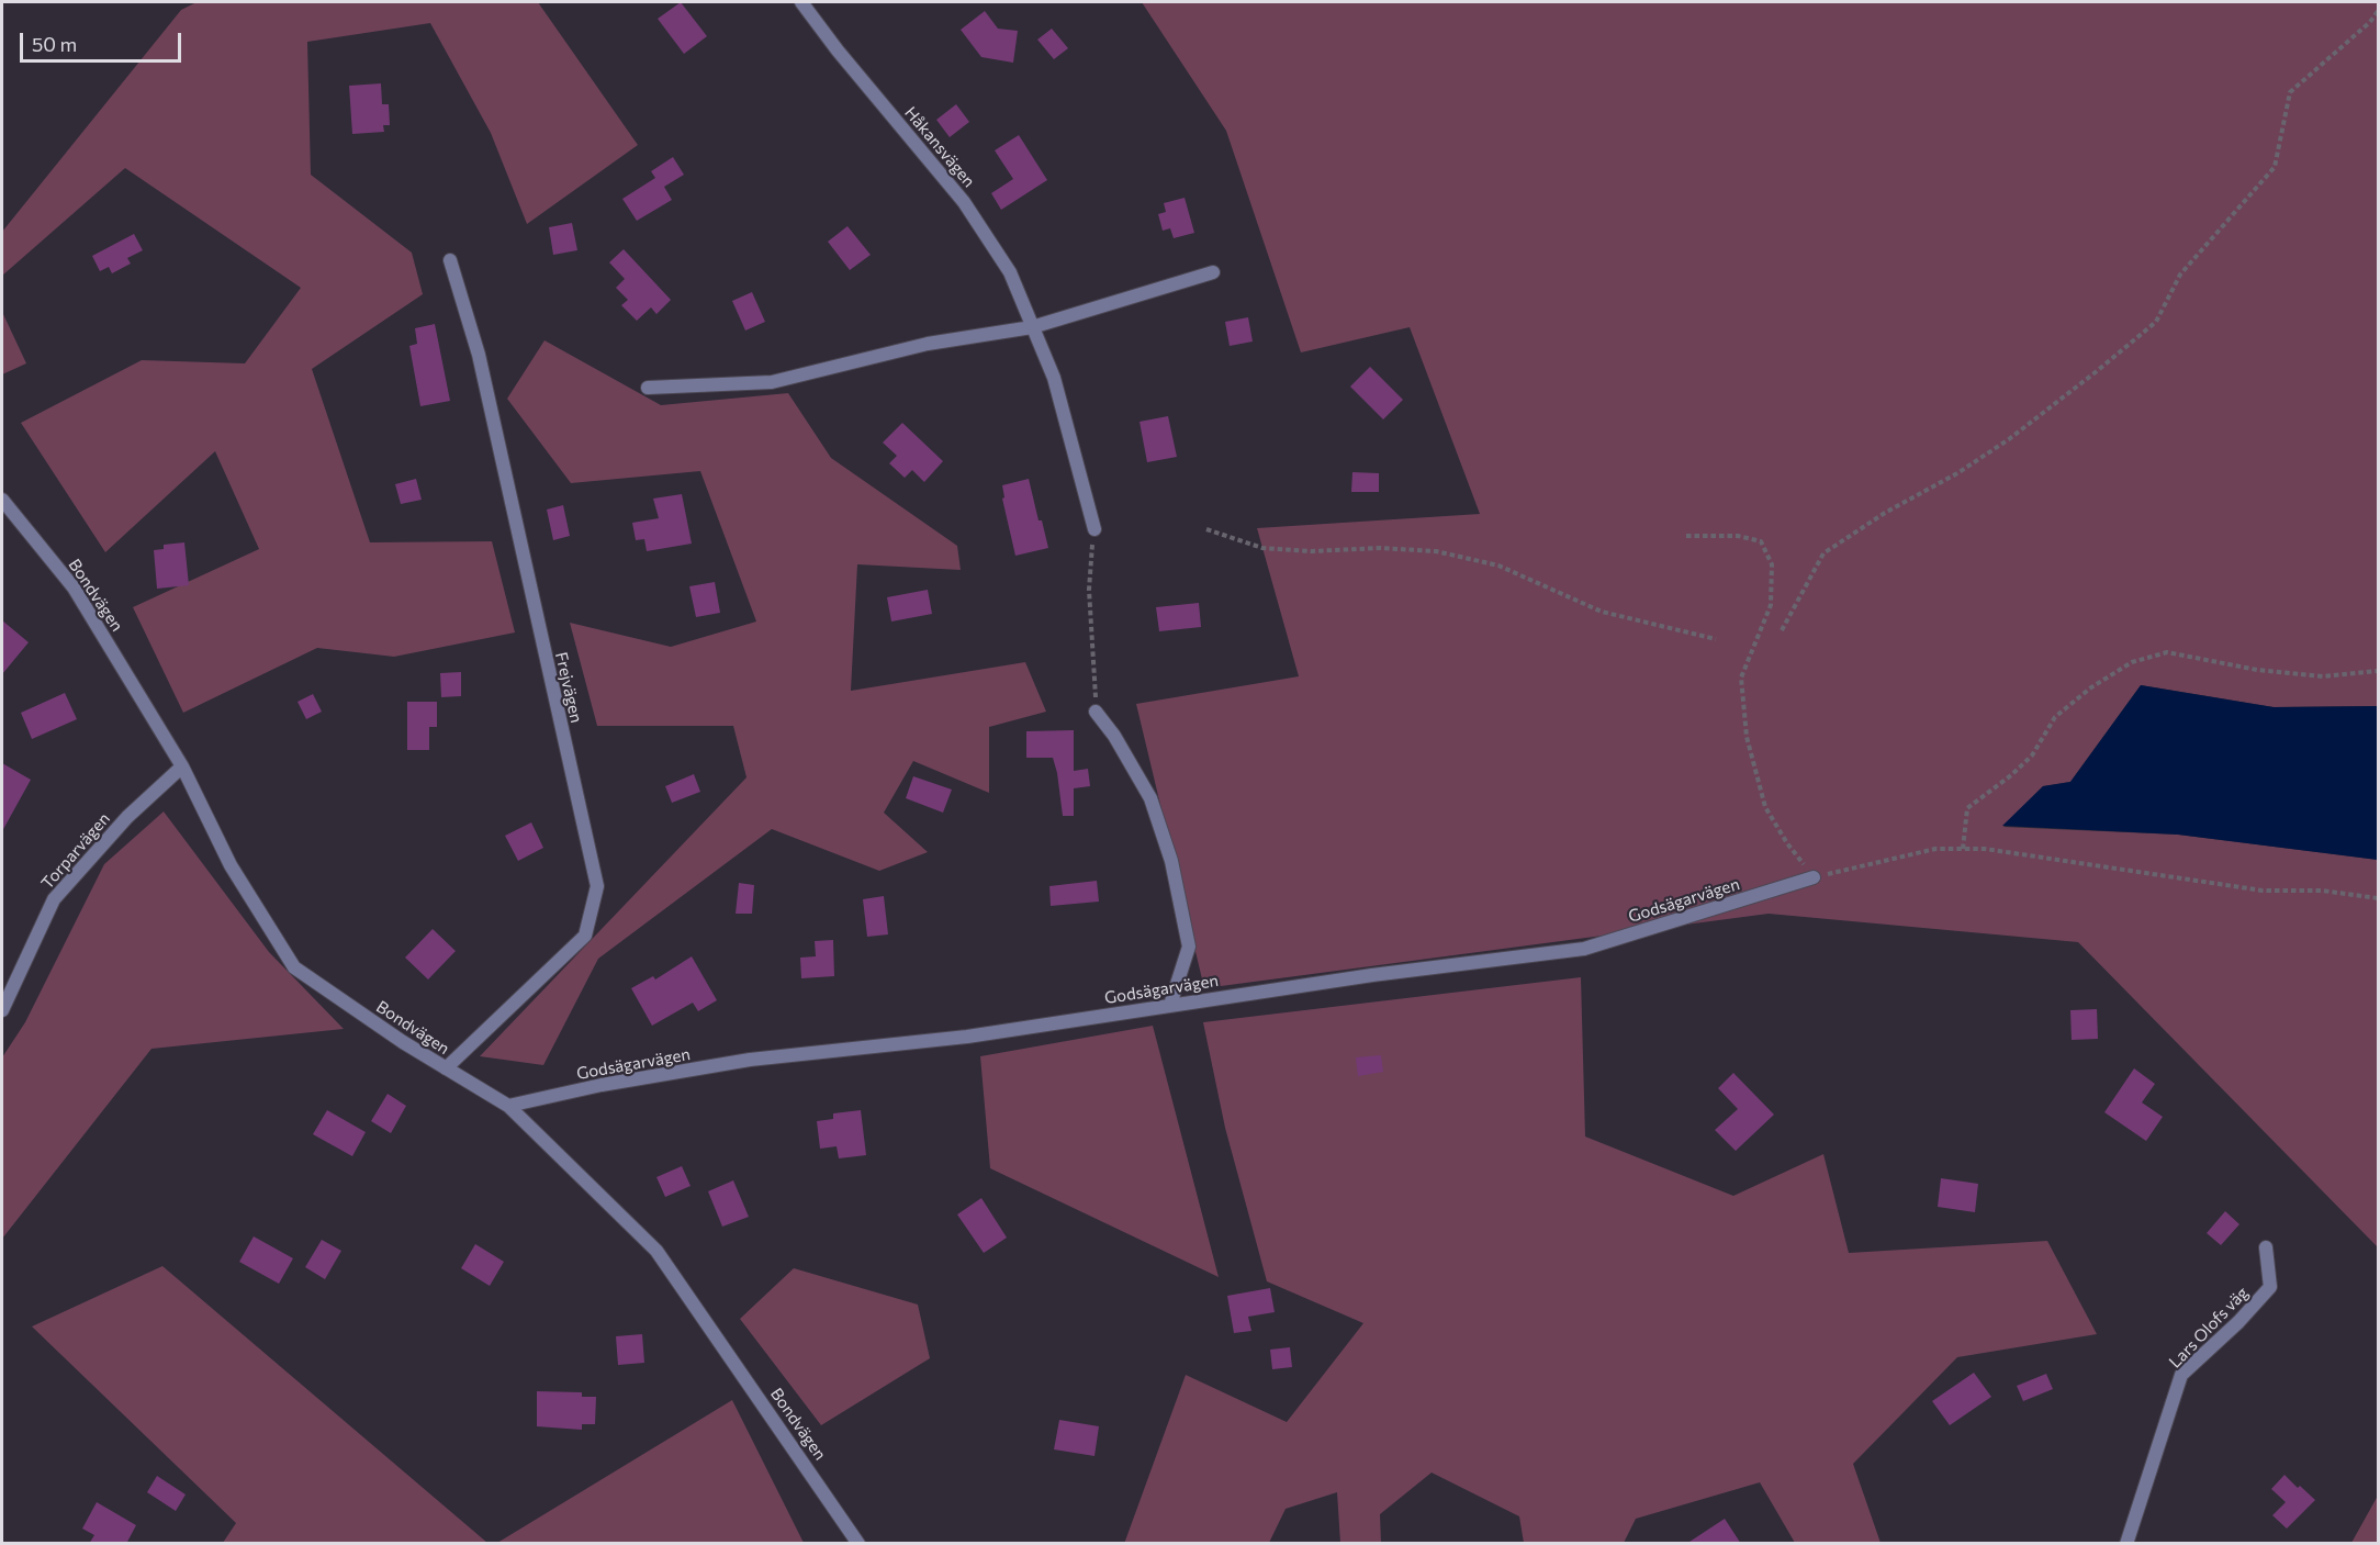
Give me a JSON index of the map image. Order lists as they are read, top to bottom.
{
  "streets": {
    "street": [
      "Håkansvägen",
      "Bondvägen",
      "Frejvägen",
      "Torparvägen",
      "Godsägarvägen",
      "Lars Olofs väg"
    ]
  },
  "crossings": [
    ["Bondvägen", "Frejvägen"],
    ["Bondvägen", "Torparvägen"],
    ["Bondvägen", "Godsägarvägen"]
  ],
  "scale_bar": "50 m"
}
